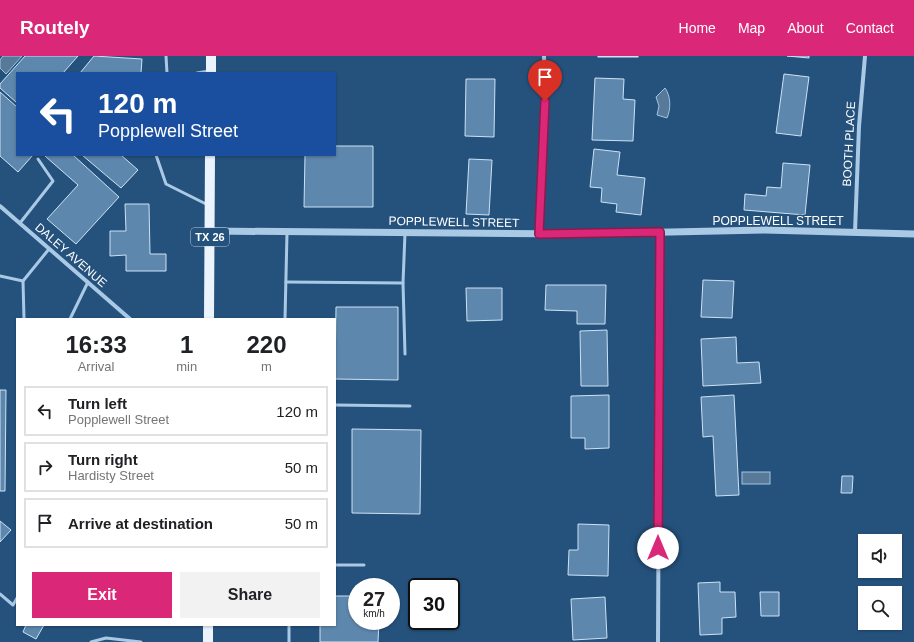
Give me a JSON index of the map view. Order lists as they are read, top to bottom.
{
  "streets": {
    "main road": ["TX 26"],
    "street": ["BOOTH PLACE", "POPPLEWELL STREET", "DALEY AVENUE"]
  },
  "crossings": [
    ["BOOTH PLACE", "POPPLEWELL STREET"],
    ["POPPLEWELL STREET", "TX 26"]
  ],
  "page": {
    "header": "Routely",
    "nav": [
      "Home",
      "Map",
      "About",
      "Contact"
    ],
    "turn": ["120 m", "Popplewell Street"],
    "eta": [
      "16:33",
      "Arrival",
      "1",
      "min",
      "220",
      "m"
    ],
    "list": [
      {
        "name": "Turn left",
        "note": "Popplewell Street",
        "value": "120 m"
      },
      {
        "name": "Turn right",
        "note": "Hardisty Street",
        "value": "50 m"
      },
      {
        "name": "Arrive at destination",
        "value": "50 m"
      }
    ],
    "buttons": ["Exit", "Share"],
    "speed": "27 km/h",
    "limit": "30"
  }
}
